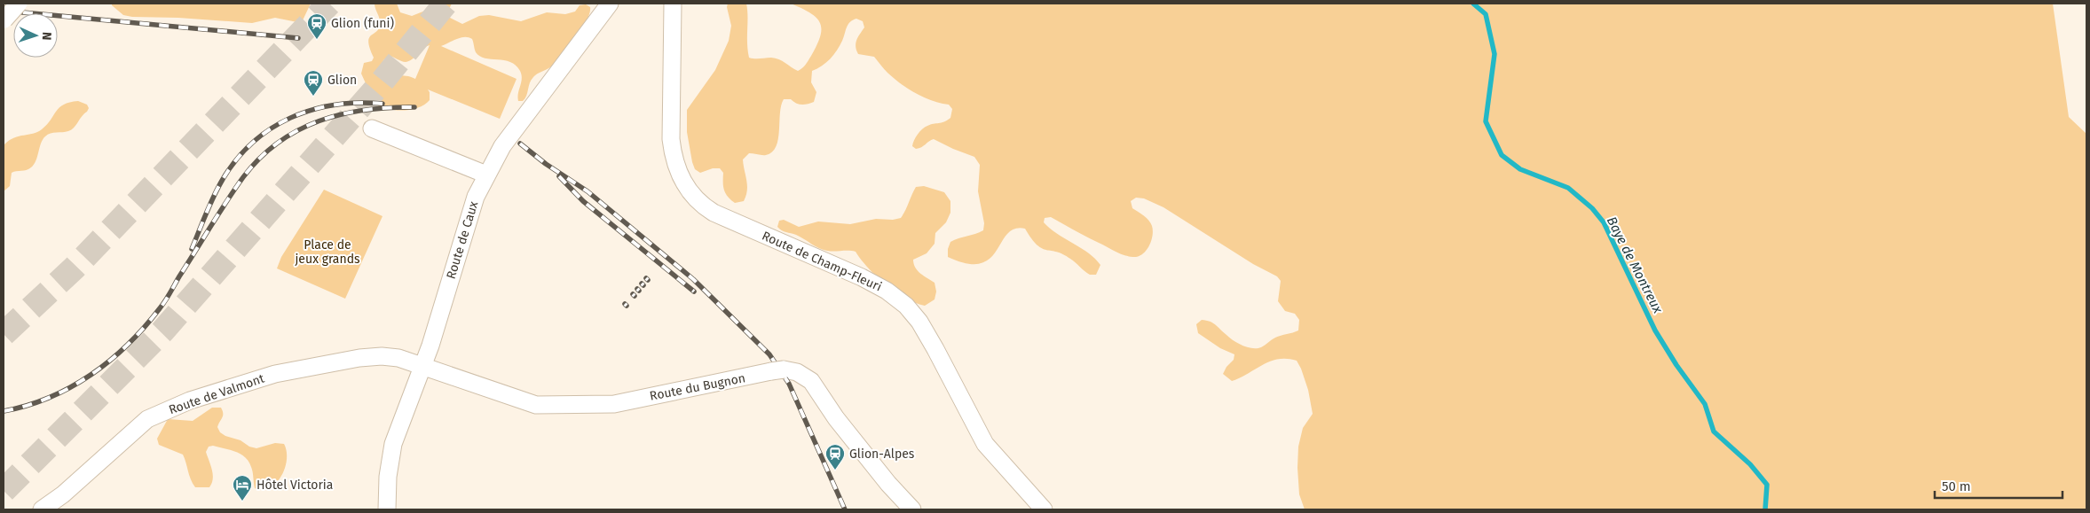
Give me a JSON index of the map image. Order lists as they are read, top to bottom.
{
  "streets": {
    "street": [
      "Route de Caux",
      "Route de Champ-Fleuri",
      "Route du Bugnon",
      "Route de Valmont"
    ]
  },
  "crossings": [
    ["Route de Caux", "Route du Bugnon"],
    ["Route de Caux", "Route de Valmont"],
    ["Route du Bugnon", "Route de Valmont"]
  ],
  "water": ["Baye de Montreux"],
  "parks": ["Place de jeux grands"],
  "places": {
    "station": ["Glion (funi)", "Glion", "Glion-Alpes"],
    "hotel": ["Hôtel Victoria"]
  },
  "scale_bar": "50 m",
  "north": "right"
}
